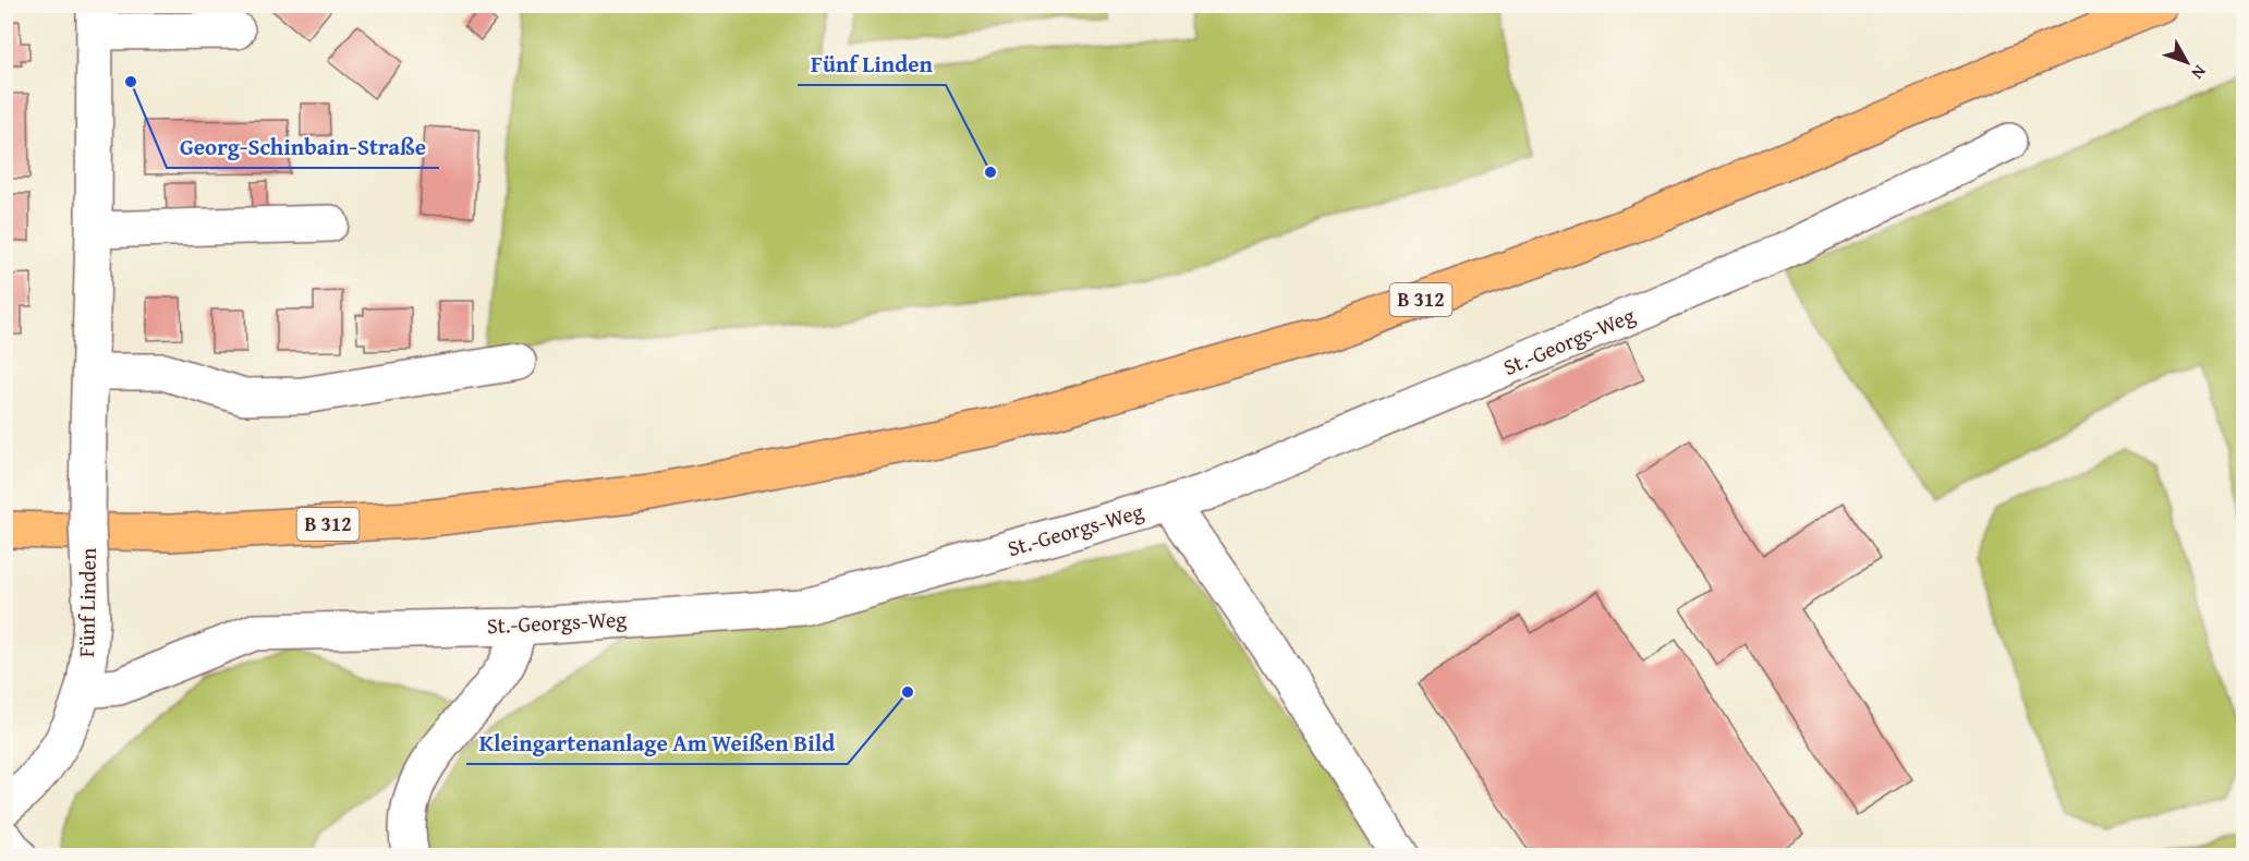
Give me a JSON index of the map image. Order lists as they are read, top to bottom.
{
  "streets": {
    "main road": ["B 312"],
    "street": ["St.-Georgs-Weg", "Fünf Linden"]
  },
  "crossings": [
    ["St.-Georgs-Weg", "Fünf Linden"]
  ],
  "places": ["Georg-Schinbain-Straße", "Fünf Linden", "Kleingartenanlage Am Weißen Bild"],
  "north": "bottom right"
}
